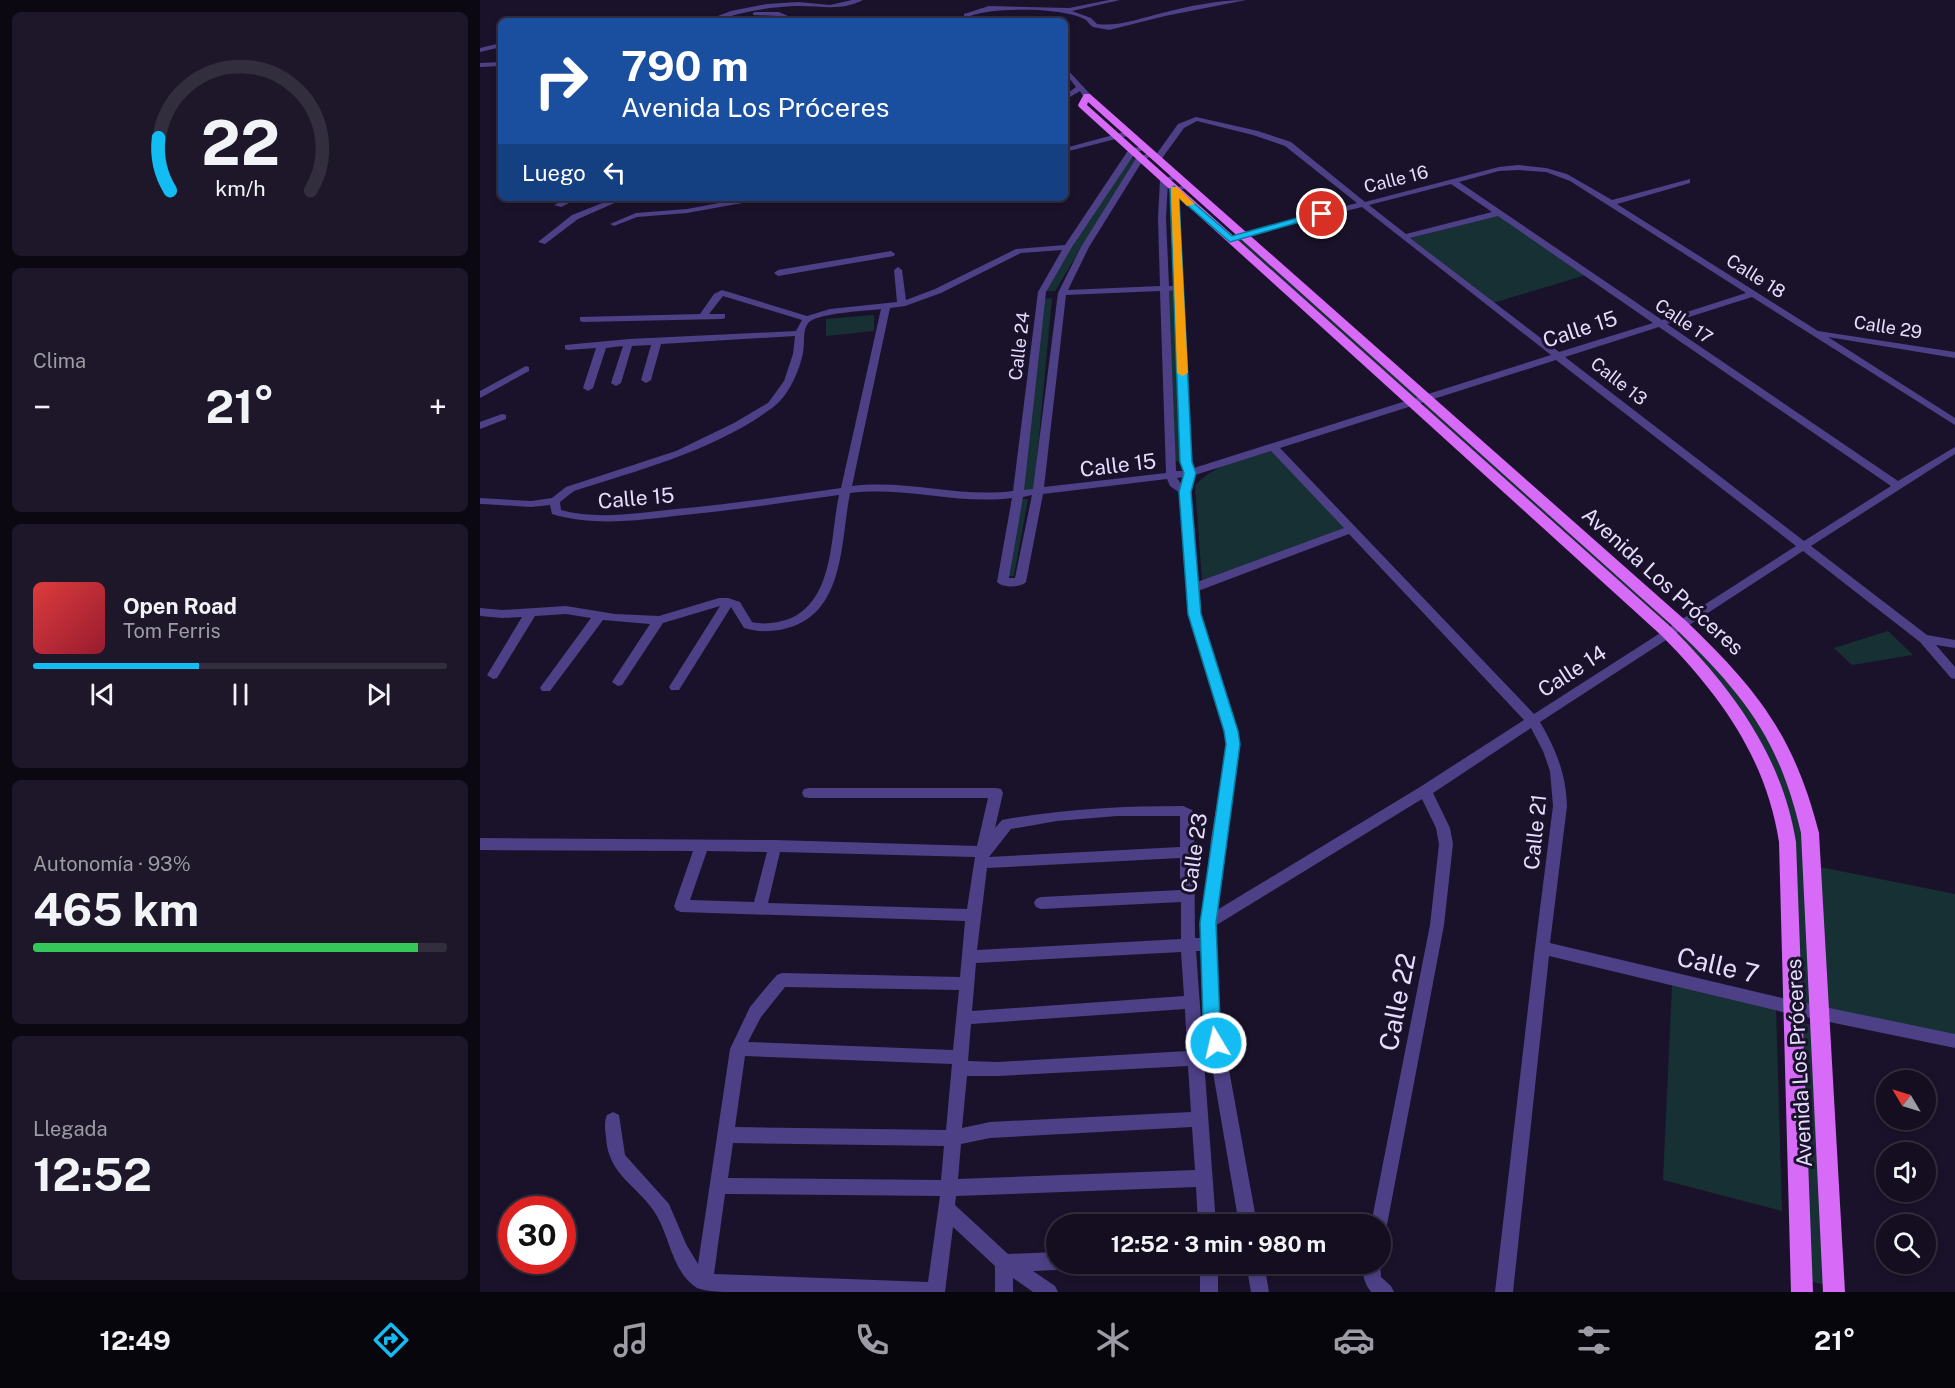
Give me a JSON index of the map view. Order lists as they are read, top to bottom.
{
  "streets": {
    "main road": ["Avenida Los Próceres"],
    "street": [
      "Calle 16",
      "Calle 18",
      "Calle 17",
      "Calle 29",
      "Calle 15",
      "Calle 24",
      "Calle 13",
      "Calle 14",
      "Calle 21",
      "Calle 23",
      "Calle 7",
      "Calle 22"
    ]
  },
  "crossings": [
    ["Calle 16", "Calle 18"],
    ["Calle 16", "Calle 17"],
    ["Calle 16", "Calle 13"],
    ["Calle 16", "Avenida Los Próceres"],
    ["Calle 18", "Calle 29"],
    ["Calle 18", "Calle 15"],
    ["Calle 17", "Calle 15"],
    ["Calle 17", "Calle 14"],
    ["Calle 15", "Calle 24"],
    ["Calle 15", "Calle 13"],
    ["Calle 15", "Avenida Los Próceres"],
    ["Calle 15", "Calle 21"],
    ["Calle 15", "Calle 23"],
    ["Calle 24", "Avenida Los Próceres"],
    ["Calle 13", "Calle 14"],
    ["Avenida Los Próceres", "Calle 14"],
    ["Avenida Los Próceres", "Calle 23"],
    ["Avenida Los Próceres", "Calle 7"],
    ["Calle 14", "Calle 21"],
    ["Calle 14", "Calle 23"],
    ["Calle 14", "Calle 22"],
    ["Calle 21", "Calle 7"]
  ],
  "north": "top left",
  "page": {
    "turn": ["790 m", "Avenida Los Próceres"],
    "then": "Luego",
    "tile": [
      "Clima",
      ["Autonomía · 93%", "465 km"],
      ["Llegada", "12:52"]
    ],
    "heat": ["−", "21°", "+"],
    "song": ["Open Road", "Tom Ferris"],
    "limit": "30",
    "trip": "12:52 · 3 min · 980 m",
    "tabs": ["12:49", "21°"],
    "gauge": ["22", "km/h"]
  }
}
